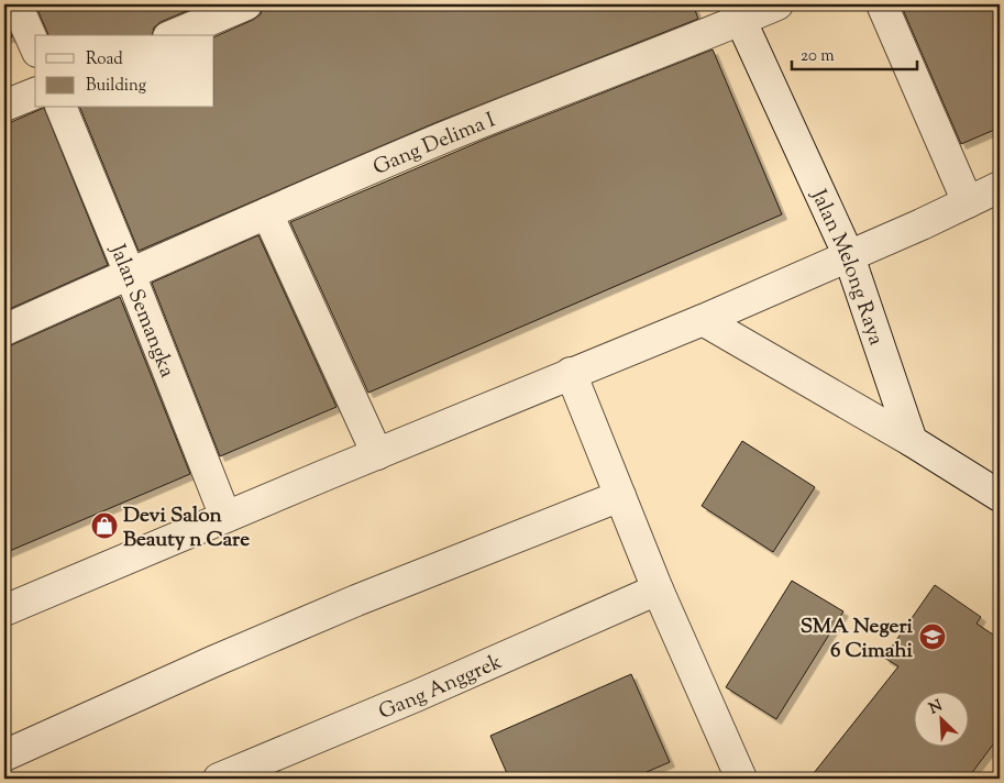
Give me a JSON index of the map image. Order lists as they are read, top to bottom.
{
  "streets": {
    "street": [
      "Gang Delima I",
      "Jalan Melong Raya",
      "Jalan Semangka",
      "Gang Anggrek"
    ]
  },
  "crossings": [
    ["Gang Delima I", "Jalan Melong Raya"],
    ["Gang Delima I", "Jalan Semangka"]
  ],
  "places": {
    "shop": ["Devi Salon Beauty n Care"],
    "school or university": ["SMA Negeri 6 Cimahi"]
  },
  "legend": ["Road", "Building"],
  "scale_bar": "20 m",
  "north": "top left"
}
